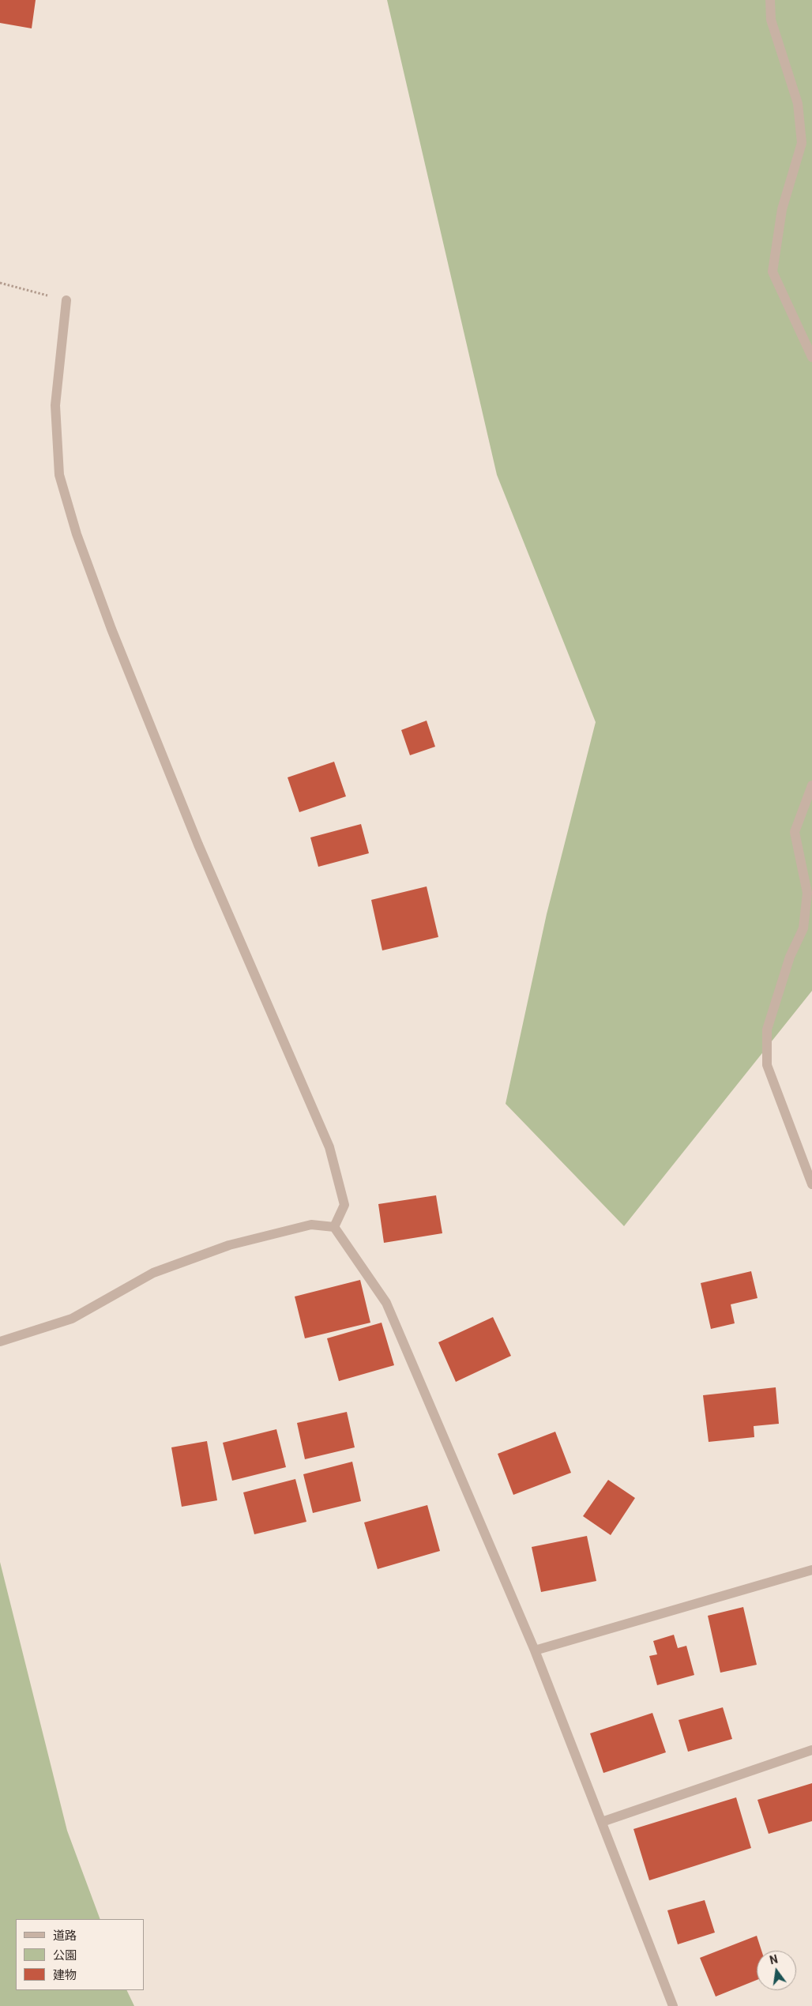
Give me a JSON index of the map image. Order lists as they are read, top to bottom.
{
  "legend": ["道路", "公園", "建物"],
  "north": "top"
}
